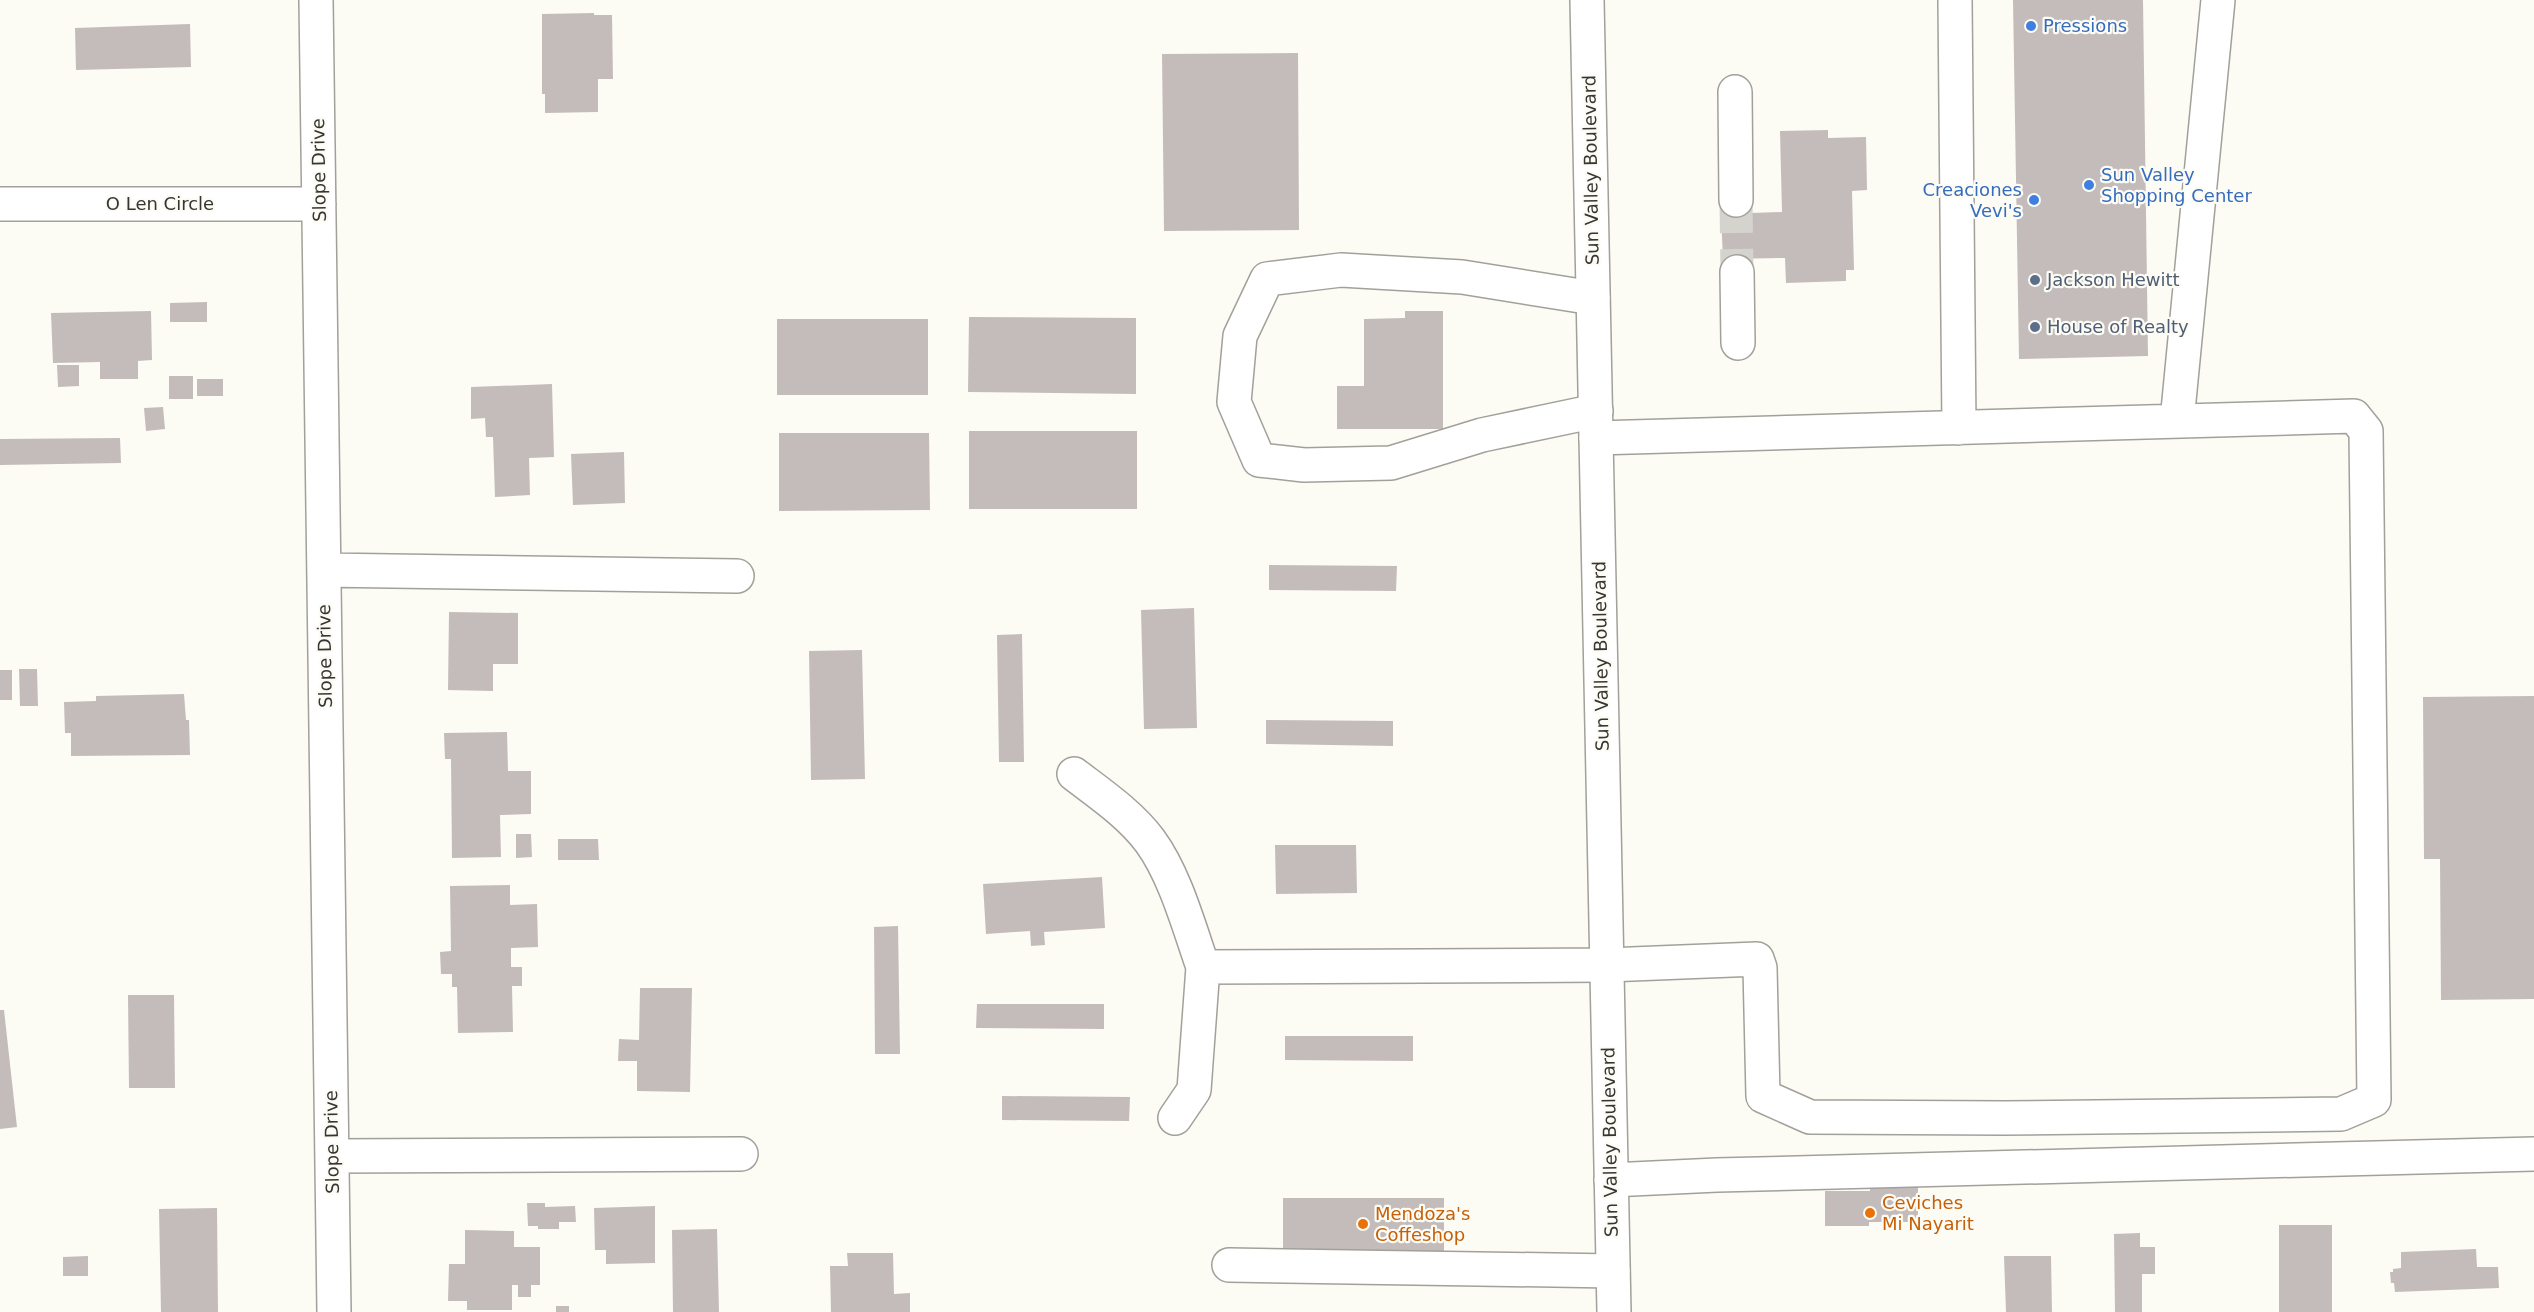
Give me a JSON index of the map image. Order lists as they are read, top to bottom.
{
  "streets": {
    "street": ["Slope Drive", "Sun Valley Boulevard", "O Len Circle"]
  },
  "crossings": [
    ["Slope Drive", "O Len Circle"]
  ],
  "places": [
    "Pressions",
    "Sun Valley Shopping Center",
    "Creaciones Vevi's",
    "Jackson Hewitt",
    "House of Realty",
    "Ceviches Mi Nayarit",
    "Mendoza's Coffeshop"
  ]
}
